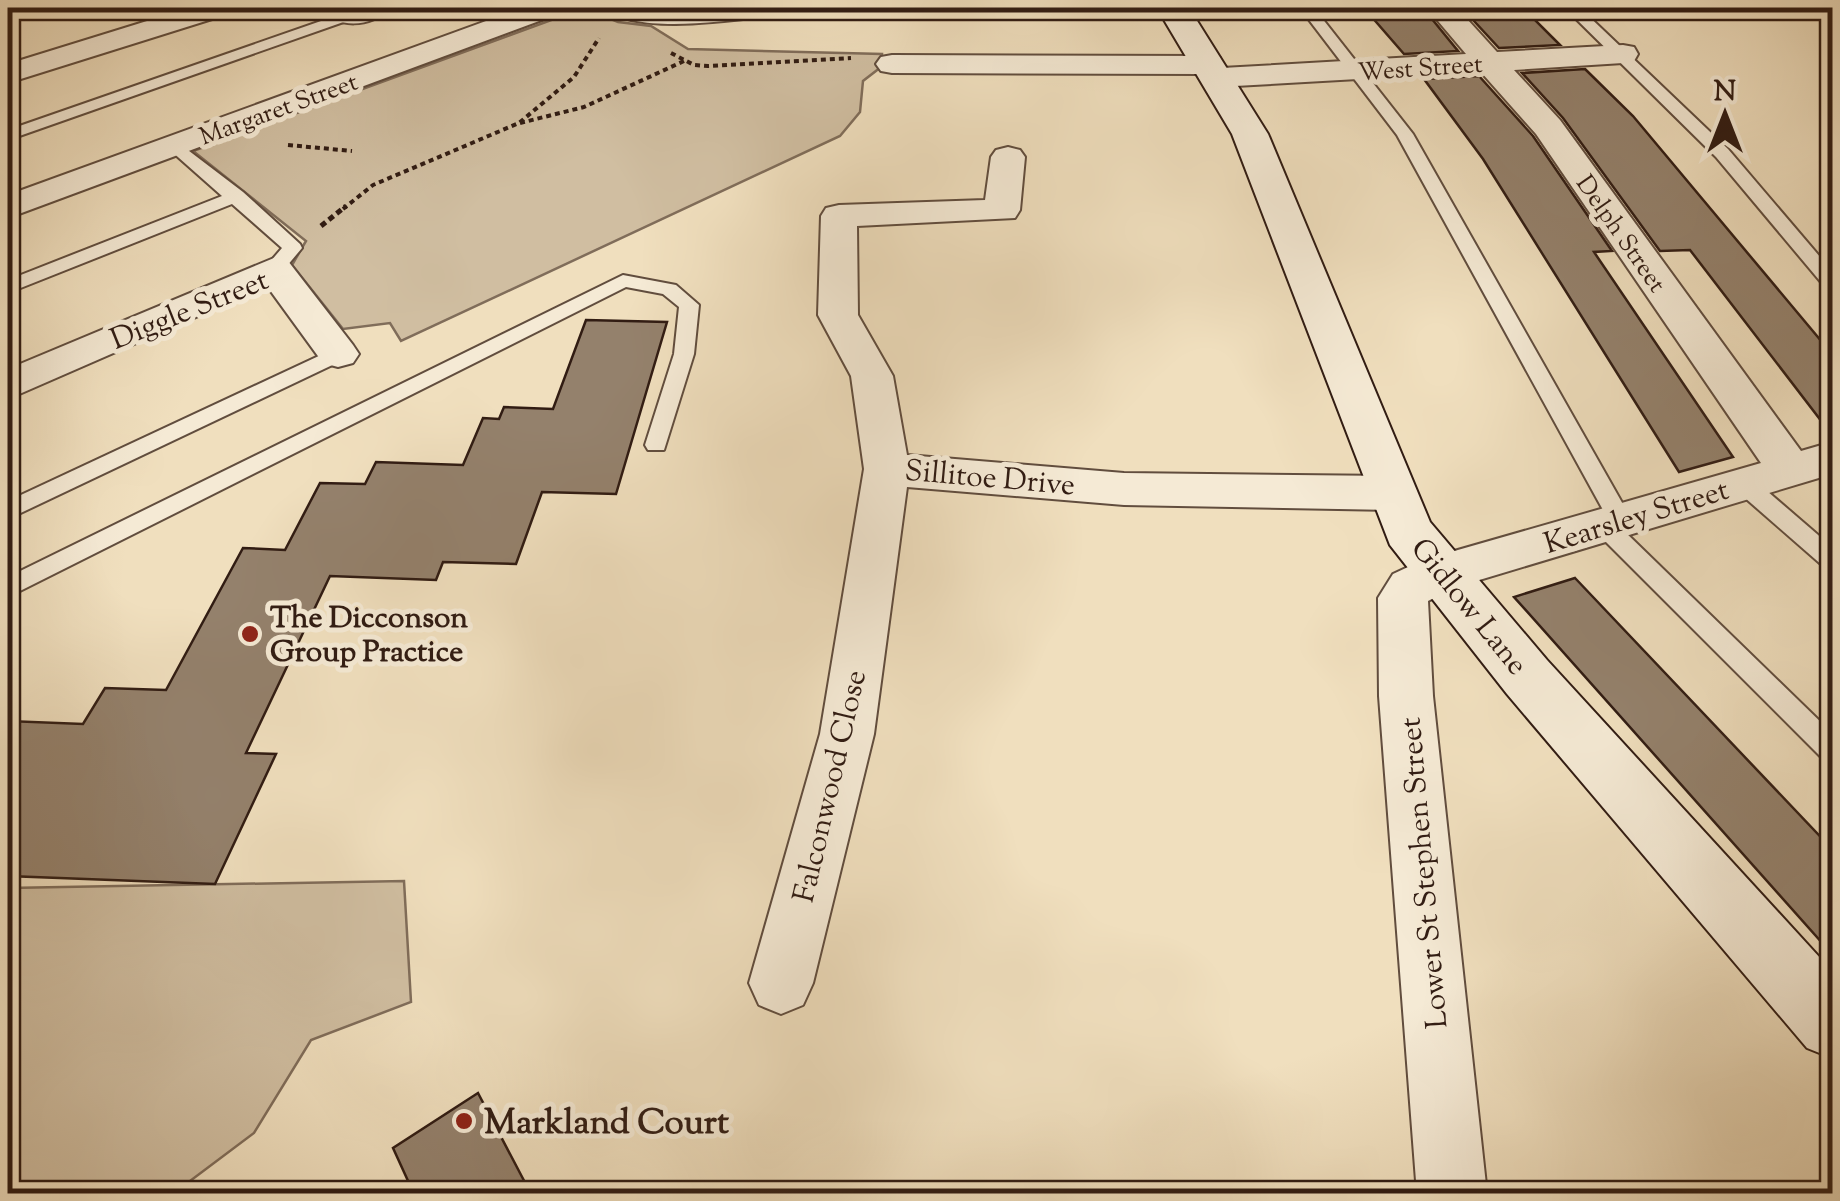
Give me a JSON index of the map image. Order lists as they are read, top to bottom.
{
  "streets": {
    "street": [
      "West Street",
      "Margaret Street",
      "Delph Street",
      "Diggle Street",
      "Sillitoe Drive",
      "Kearsley Street",
      "Gidlow Lane",
      "Falconwood Close",
      "Lower St Stephen Street"
    ]
  },
  "crossings": [
    ["West Street", "Delph Street"],
    ["West Street", "Gidlow Lane"],
    ["Delph Street", "Kearsley Street"],
    ["Sillitoe Drive", "Gidlow Lane"],
    ["Sillitoe Drive", "Falconwood Close"],
    ["Kearsley Street", "Gidlow Lane"],
    ["Kearsley Street", "Lower St Stephen Street"],
    ["Gidlow Lane", "Lower St Stephen Street"]
  ],
  "places": ["The Dicconson Group Practice", "Markland Court"],
  "north": "top"
}
